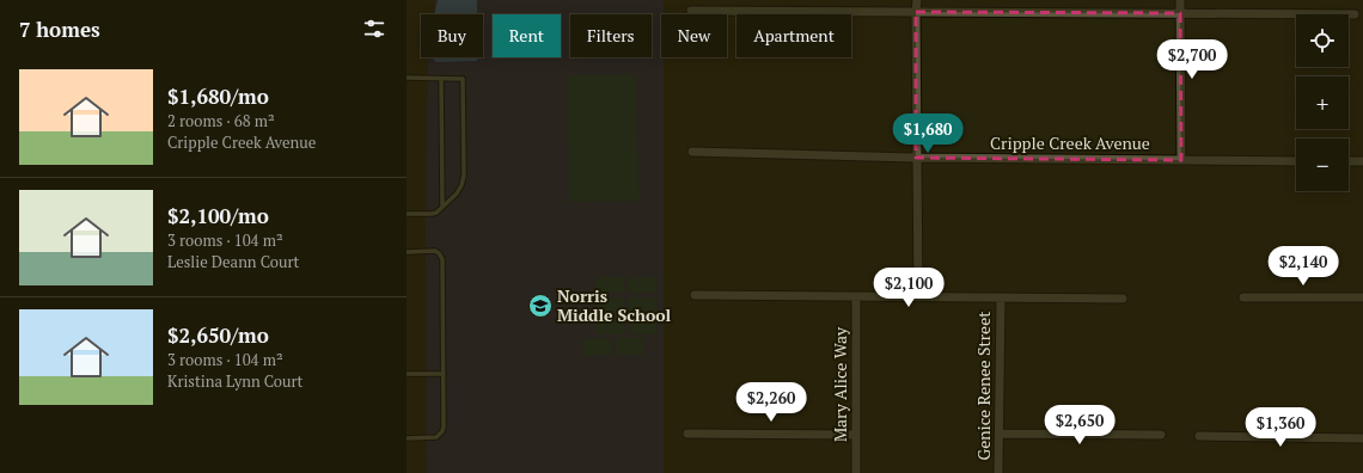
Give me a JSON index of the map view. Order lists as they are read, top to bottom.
{
  "streets": {
    "street": ["Cripple Creek Avenue", "Mary Alice Way", "Genice Renee Street"]
  },
  "places": {
    "school or university": ["Norris Middle School"]
  },
  "page": {
    "heading": "7 homes",
    "map_buttons": ["+", "−"],
    "chip": [
      "Buy",
      "Rent",
      "Filters",
      "New",
      "Apartment"
    ],
    "price": [
      "$2,700",
      "$1,680",
      "$2,140",
      "$2,100",
      "$2,260",
      "$2,650",
      "$1,360"
    ],
    "list": [
      {
        "name": "$1,680/mo",
        "note": "2 rooms · 68 m² · Cripple Creek Avenue"
      },
      {
        "name": "$2,100/mo",
        "note": "3 rooms · 104 m² · Leslie Deann Court"
      },
      {
        "name": "$2,650/mo",
        "note": "3 rooms · 104 m² · Kristina Lynn Court"
      }
    ]
  }
}
